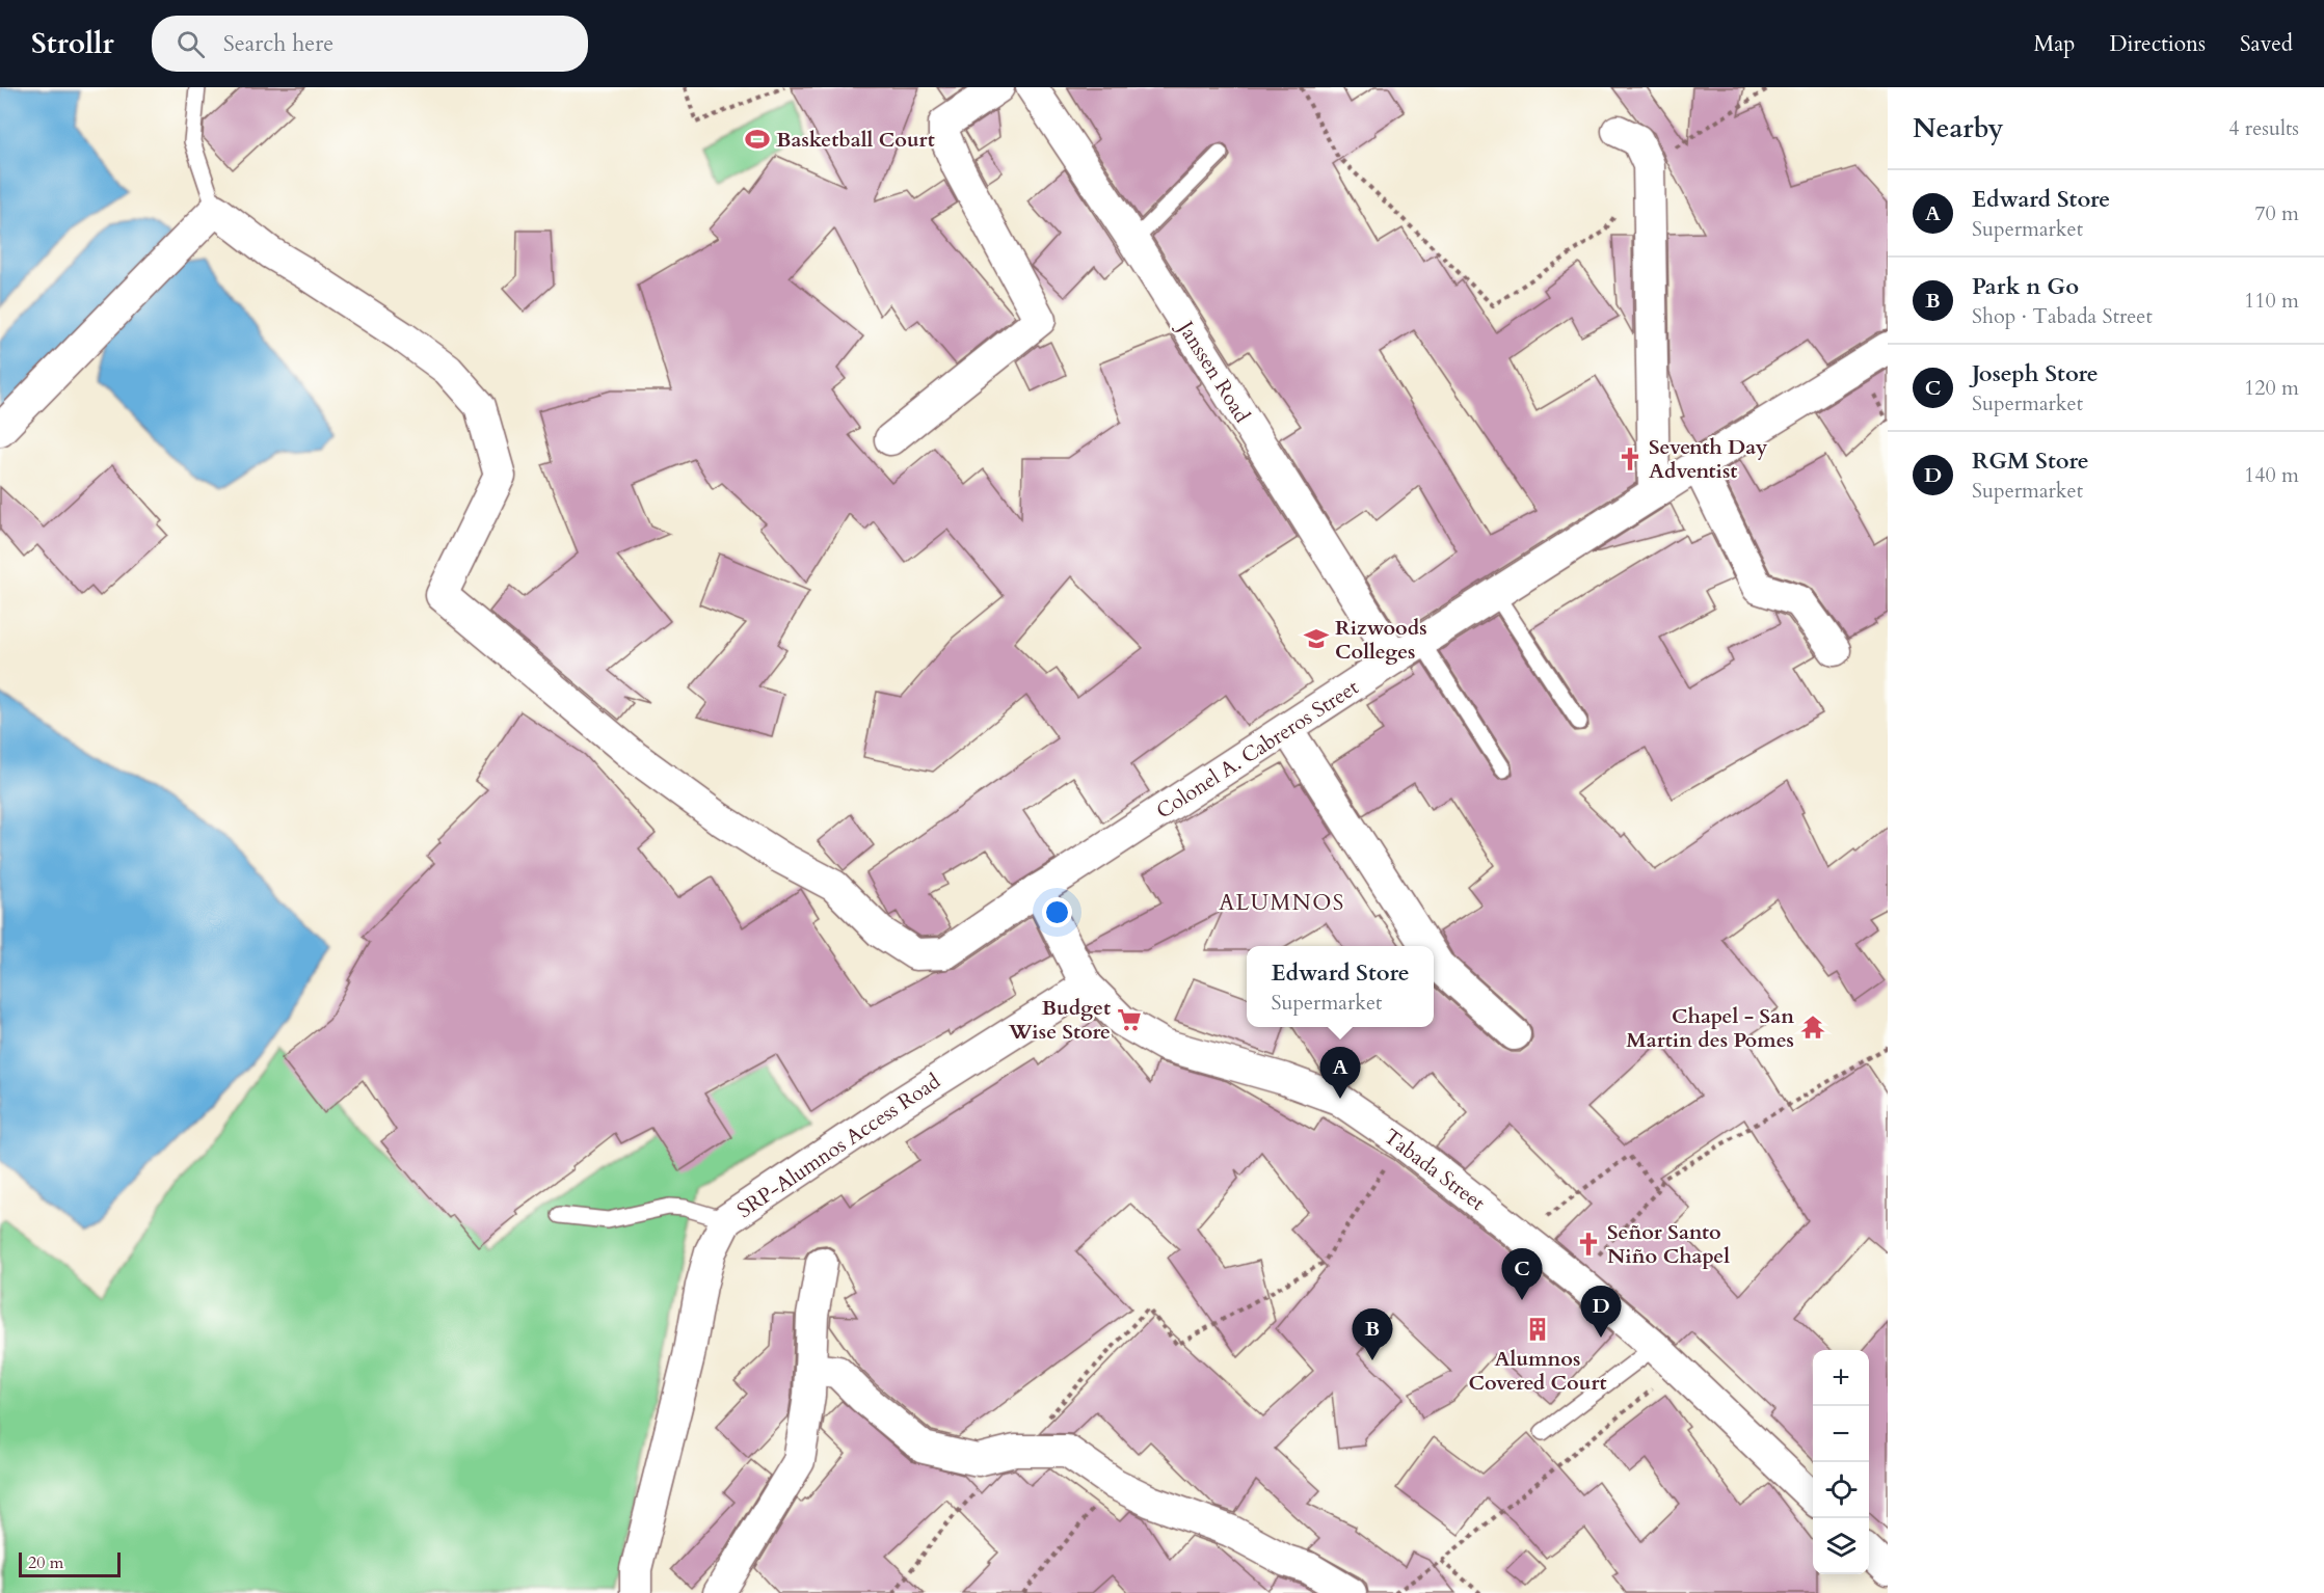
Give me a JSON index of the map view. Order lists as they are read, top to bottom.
{
  "streets": {
    "street": [
      "Janssen Road",
      "Colonel A. Cabreros Street",
      "SRP-Alumnos Access Road",
      "Tabada Street"
    ]
  },
  "crossings": [
    ["Janssen Road", "Colonel A. Cabreros Street"],
    ["Colonel A. Cabreros Street", "Tabada Street"],
    ["SRP-Alumnos Access Road", "Tabada Street"]
  ],
  "districts": ["ALUMNOS"],
  "places": {
    "sports": ["Basketball Court"],
    "church": ["Seventh Day Adventist", "Señor Santo Niño Chapel"],
    "school or university": ["Rizwoods Colleges"],
    "supermarket": ["Budget Wise Store"],
    "temple": ["Chapel - San Martin des Pomes"],
    "building": ["Alumnos Covered Court"]
  },
  "scale_bar": "20 m",
  "page": {
    "header": "Strollr",
    "search": "Search here",
    "nav": ["Map", "Directions", "Saved"],
    "heading": ["Nearby", "4 results"],
    "list": [
      {
        "mark": "A",
        "name": "Edward Store",
        "note": "Supermarket",
        "value": "70 m"
      },
      {
        "mark": "B",
        "name": "Park n Go",
        "note": "Shop · Tabada Street",
        "value": "110 m"
      },
      {
        "mark": "C",
        "name": "Joseph Store",
        "note": "Supermarket",
        "value": "120 m"
      },
      {
        "mark": "D",
        "name": "RGM Store",
        "note": "Supermarket",
        "value": "140 m"
      }
    ],
    "popup": ["Edward Store", "Supermarket"],
    "pins": [
      "A",
      "C",
      "D",
      "B"
    ],
    "map_buttons": ["+", "−"],
    "scale": "20 m"
  }
}
